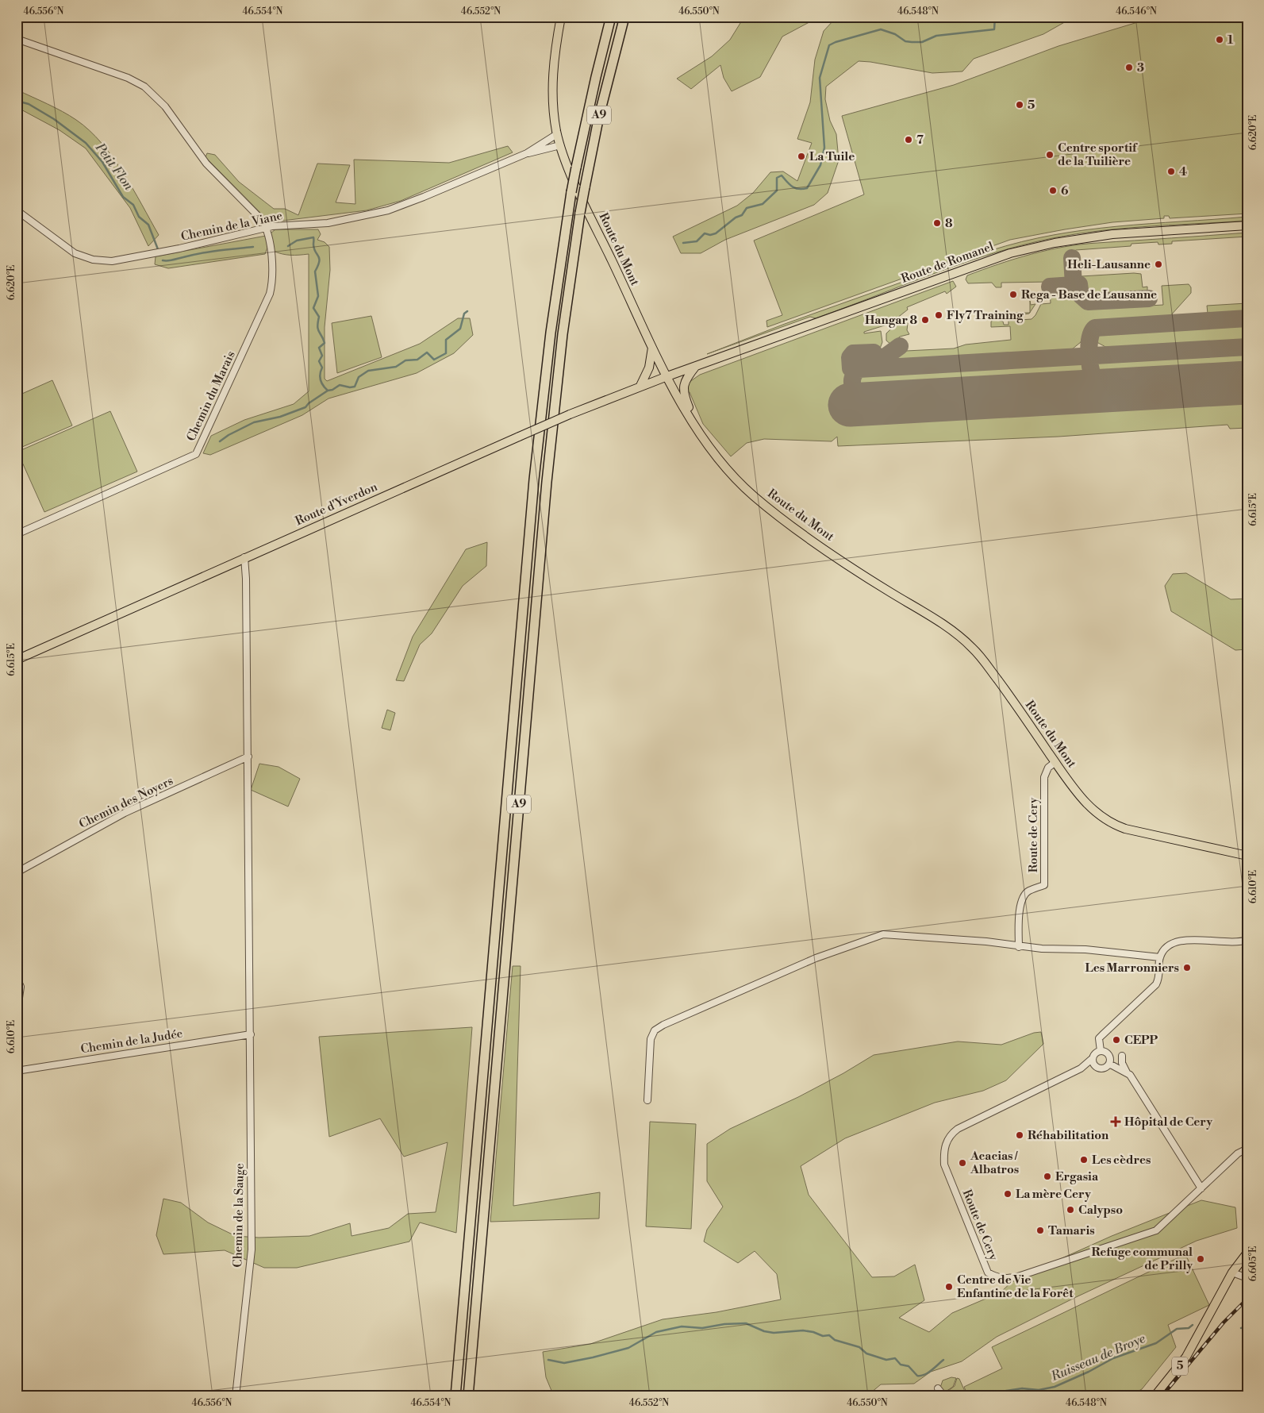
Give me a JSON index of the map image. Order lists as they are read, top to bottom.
{
  "streets": {
    "highway": ["A9"],
    "main road": [
      "Route du Mont",
      "Route de Romanel",
      "Route d'Yverdon",
      "5"
    ],
    "street": [
      "Chemin de la Viane",
      "Chemin du Marais",
      "Chemin des Noyers",
      "Route de Cery",
      "Chemin de la Judée",
      "Chemin de la Sauge"
    ]
  },
  "crossings": [
    ["Chemin de la Viane", "Route du Mont"],
    ["Chemin de la Viane", "Chemin du Marais"],
    ["Route du Mont", "Route de Romanel"],
    ["Route du Mont", "Route d'Yverdon"],
    ["Route du Mont", "Route de Cery"],
    ["Route de Romanel", "Route d'Yverdon"],
    ["Route d'Yverdon", "Chemin de la Sauge"],
    ["Chemin des Noyers", "Chemin de la Sauge"],
    ["Chemin de la Judée", "Chemin de la Sauge"]
  ],
  "water": ["Petit Flon", "Ruisseau de Broye"],
  "places": {
    "other": [
      "1",
      "3",
      "5",
      "7",
      "Centre sportif de la Tuilière",
      "La Tuile",
      "4",
      "6",
      "8",
      "Heli-Lausanne",
      "Rega - Base de Lausanne",
      "Fly7 Training",
      "Hangar 8",
      "Les Marronniers",
      "CEPP",
      "Réhabilitation",
      "Les cèdres",
      "Acacias / Albatros",
      "Ergasia",
      "La mère Cery",
      "Calypso",
      "Tamaris",
      "Refuge communal de Prilly",
      "Centre de Vie Enfantine de la Forêt"
    ],
    "health": ["Hôpital de Cery"]
  },
  "coordinates": [
    "46.556°N",
    "46.554°N",
    "46.552°N",
    "46.550°N",
    "46.548°N",
    "46.546°N",
    "6.620°E",
    "6.615°E",
    "6.610°E",
    "6.605°E"
  ]
}
